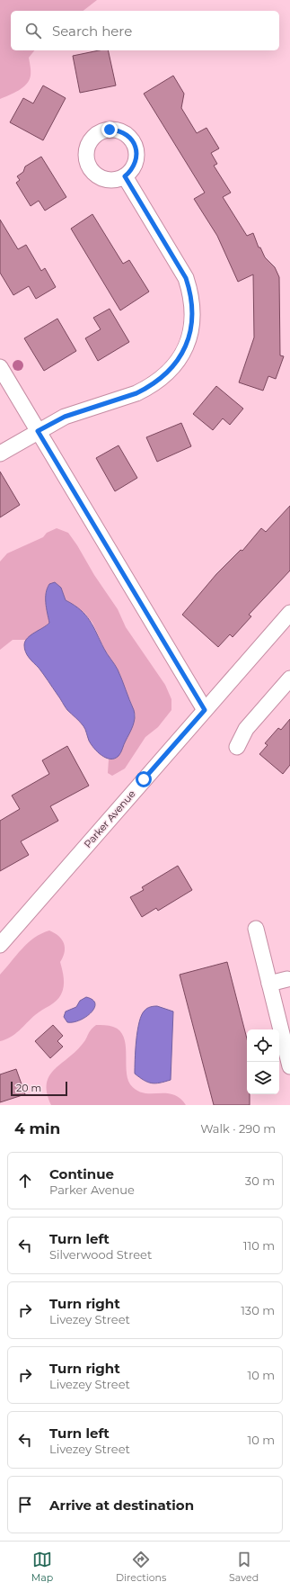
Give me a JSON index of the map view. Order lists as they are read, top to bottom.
{
  "streets": {
    "street": ["Parker Avenue"]
  },
  "scale_bar": "20 m",
  "page": {
    "search": "Search here",
    "scale": "20 m",
    "heading": ["4 min", "Walk · 290 m"],
    "list": [
      ["Continue", "Parker Avenue", "30 m"],
      ["Turn left", "Silverwood Street", "110 m"],
      ["Turn right", "Livezey Street", "130 m"],
      ["Turn right", "Livezey Street", "10 m"],
      ["Turn left", "Livezey Street", "10 m"],
      "Arrive at destination"
    ],
    "nav": ["Map", "Directions", "Saved"]
  }
}
